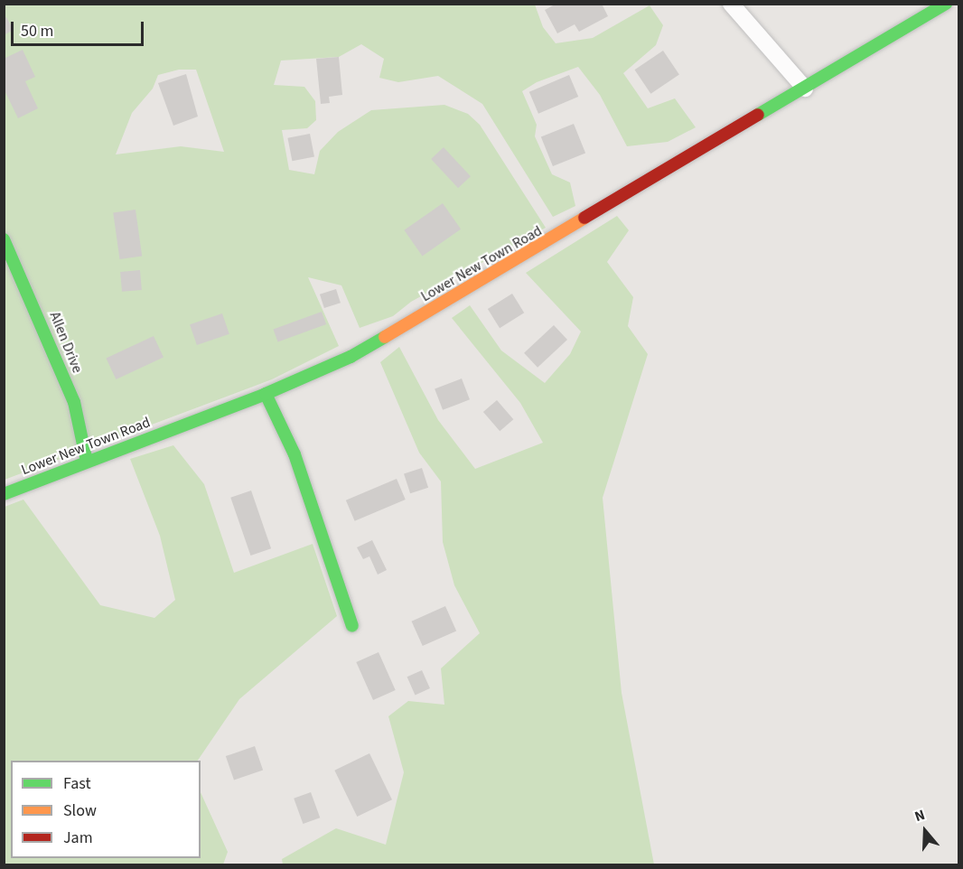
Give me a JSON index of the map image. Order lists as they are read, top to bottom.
{
  "streets": {
    "street": ["Lower New Town Road", "Allen Drive"]
  },
  "crossings": [
    ["Lower New Town Road", "Allen Drive"]
  ],
  "legend": ["Fast", "Slow", "Jam"],
  "scale_bar": "50 m",
  "north": "top"
}
